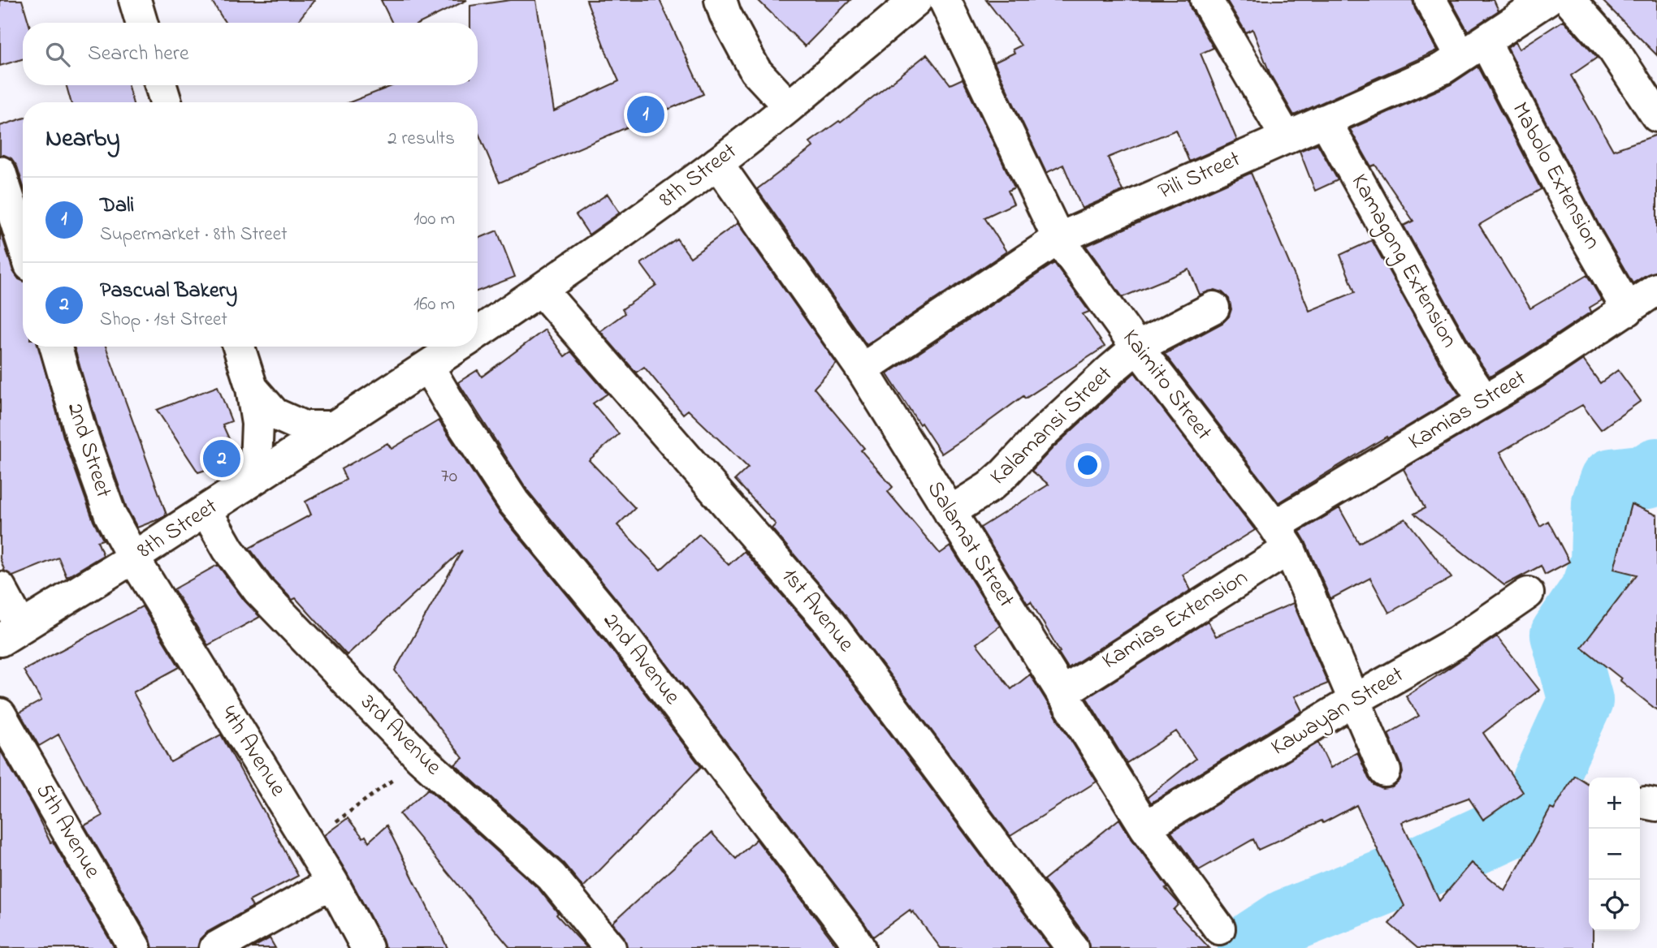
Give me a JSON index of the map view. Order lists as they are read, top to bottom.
{
  "streets": {
    "street": [
      "8th Street",
      "Pili Street",
      "Mabolo Extension",
      "Kamagong Extension",
      "Kaimito Street",
      "Kamias Street",
      "Kalamansi Street",
      "2nd Street",
      "Salamat Street",
      "1st Avenue",
      "Kamias Extension",
      "2nd Avenue",
      "Kawayan Street",
      "3rd Avenue",
      "4th Avenue",
      "5th Avenue"
    ]
  },
  "crossings": [
    ["8th Street", "2nd Street"],
    ["8th Street", "Salamat Street"],
    ["8th Street", "1st Avenue"],
    ["8th Street", "2nd Avenue"],
    ["8th Street", "3rd Avenue"],
    ["8th Street", "4th Avenue"],
    ["Pili Street", "Mabolo Extension"],
    ["Pili Street", "Kamagong Extension"],
    ["Pili Street", "Kaimito Street"],
    ["Pili Street", "Salamat Street"],
    ["Mabolo Extension", "Kamias Street"],
    ["Kamagong Extension", "Kamias Street"],
    ["Kaimito Street", "Kamias Street"],
    ["Kaimito Street", "Kalamansi Street"],
    ["Kaimito Street", "Kamias Extension"],
    ["Kaimito Street", "Kawayan Street"],
    ["Kamias Street", "Kamias Extension"],
    ["Kalamansi Street", "Salamat Street"],
    ["2nd Street", "4th Avenue"],
    ["Salamat Street", "Kamias Extension"],
    ["Salamat Street", "Kawayan Street"]
  ],
  "house_numbers": ["70"],
  "page": {
    "search": "Search here",
    "pins": ["1", "2"],
    "heading": ["Nearby", "2 results"],
    "list": [
      {
        "mark": "1",
        "name": "Dali",
        "note": "Supermarket · 8th Street",
        "value": "100 m"
      },
      {
        "mark": "2",
        "name": "Pascual Bakery",
        "note": "Shop · 1st Street",
        "value": "160 m"
      }
    ],
    "map_buttons": ["+", "−"]
  }
}
